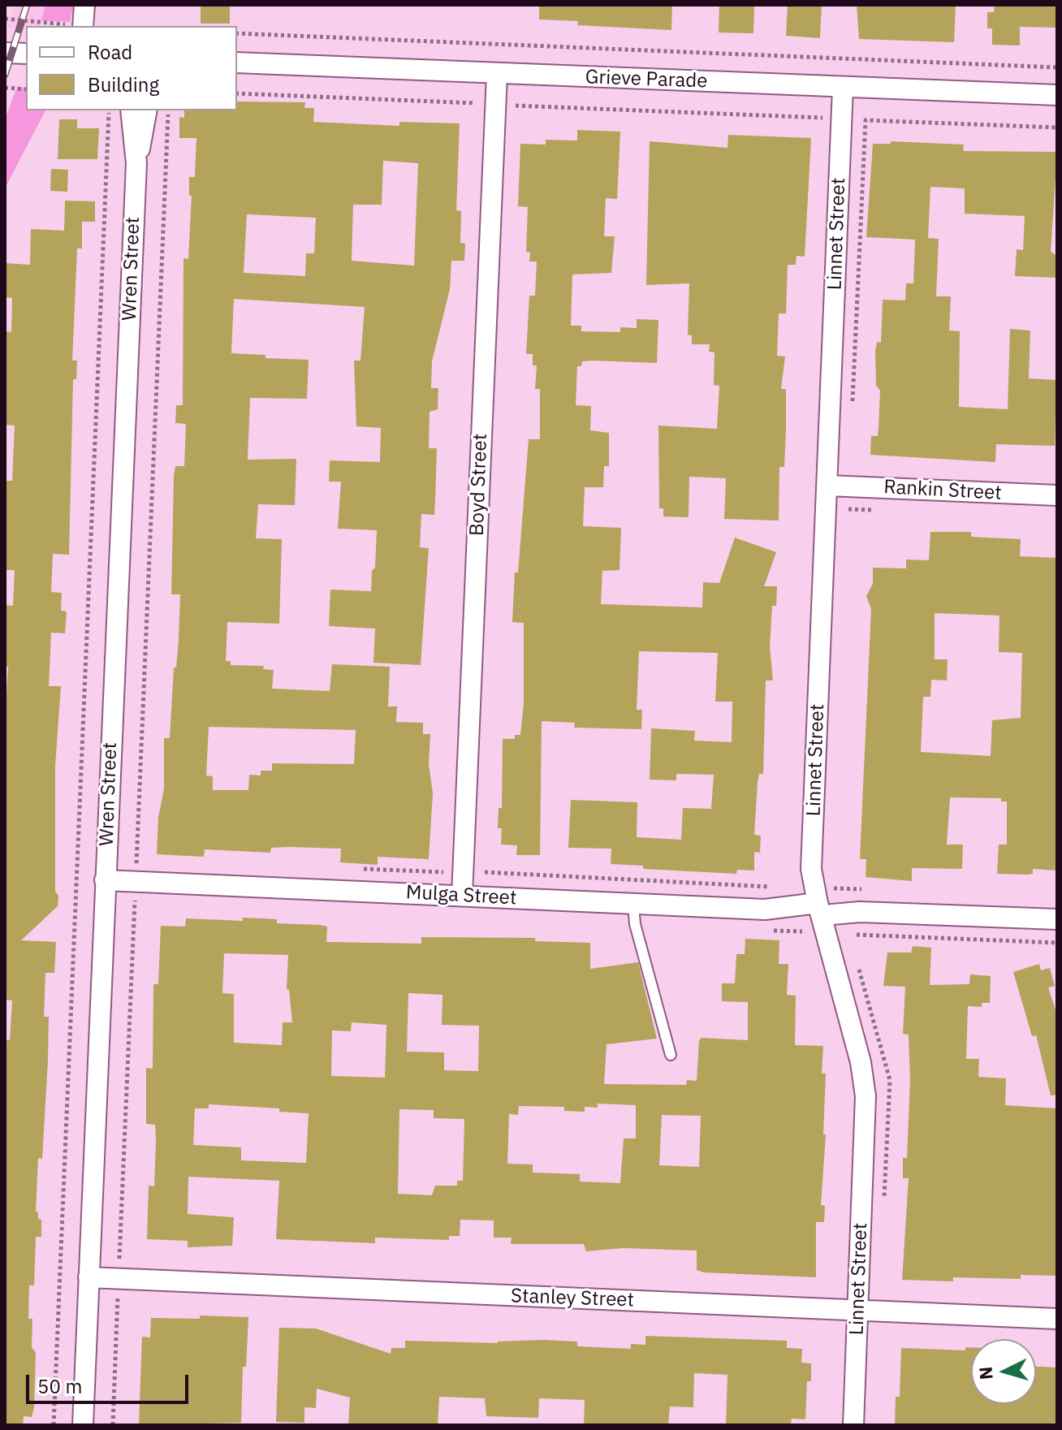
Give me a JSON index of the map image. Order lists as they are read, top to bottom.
{
  "streets": {
    "street": [
      "Grieve Parade",
      "Linnet Street",
      "Wren Street",
      "Boyd Street",
      "Rankin Street",
      "Mulga Street",
      "Stanley Street"
    ]
  },
  "crossings": [
    ["Grieve Parade", "Linnet Street"],
    ["Grieve Parade", "Boyd Street"],
    ["Linnet Street", "Rankin Street"],
    ["Linnet Street", "Mulga Street"],
    ["Linnet Street", "Stanley Street"],
    ["Wren Street", "Mulga Street"],
    ["Wren Street", "Stanley Street"],
    ["Boyd Street", "Mulga Street"]
  ],
  "legend": ["Road", "Building"],
  "scale_bar": "50 m",
  "north": "left"
}
